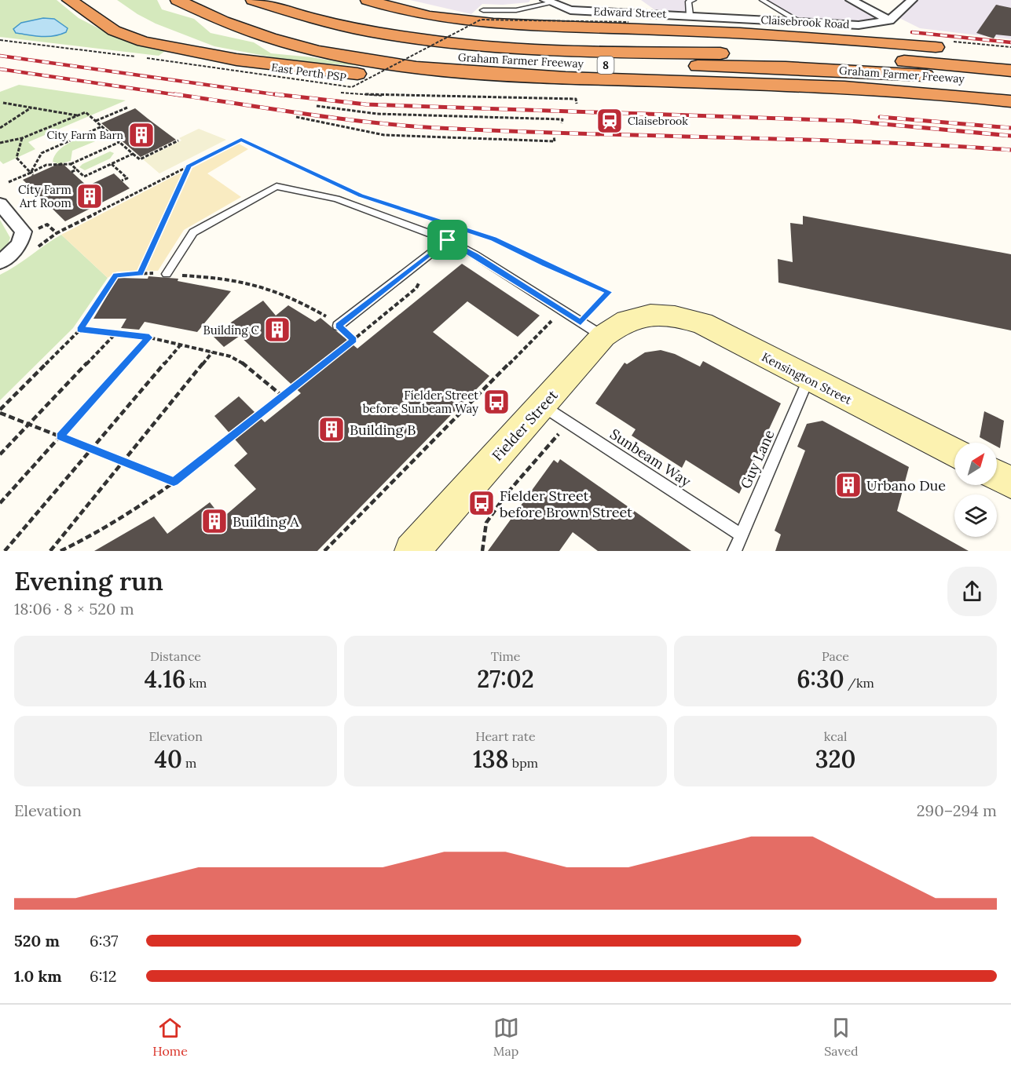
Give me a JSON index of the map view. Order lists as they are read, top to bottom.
{
  "streets": {
    "highway": ["Graham Farmer Freeway", "8"],
    "street": [
      "Edward Street",
      "Claisebrook Road",
      "Kensington Street",
      "Fielder Street"
    ],
    "lane": ["Sunbeam Way", "Guy Lane"],
    "path": ["East Perth PSP"]
  },
  "crossings": [
    ["Edward Street", "Claisebrook Road"],
    ["Kensington Street", "Fielder Street"],
    ["Kensington Street", "Guy Lane"],
    ["Fielder Street", "Sunbeam Way"],
    ["Sunbeam Way", "Guy Lane"]
  ],
  "places": {
    "station": ["Claisebrook"],
    "building": [
      "City Farm Barn",
      "City Farm Art Room",
      "Building C",
      "Building B",
      "Urbano Due",
      "Building A"
    ],
    "bus stop": ["Fielder Street before Sunbeam Way", "Fielder Street before Brown Street"]
  },
  "north": "top right",
  "page": {
    "heading": ["Evening run", "18:06 · 8 × 520 m"],
    "stats": [
      ["Distance", "4.16 km"],
      ["Time", "27:02"],
      ["Pace", "6:30 /km"],
      ["Elevation", "40 m"],
      ["Heart rate", "138 bpm"],
      ["kcal", "320"]
    ],
    "chart": ["Elevation", "290–294 m"],
    "list": [
      {
        "name": "520 m",
        "note": "6:37"
      },
      {
        "name": "1.0 km",
        "note": "6:12"
      }
    ],
    "tabs": ["Home", "Map", "Saved"]
  }
}
